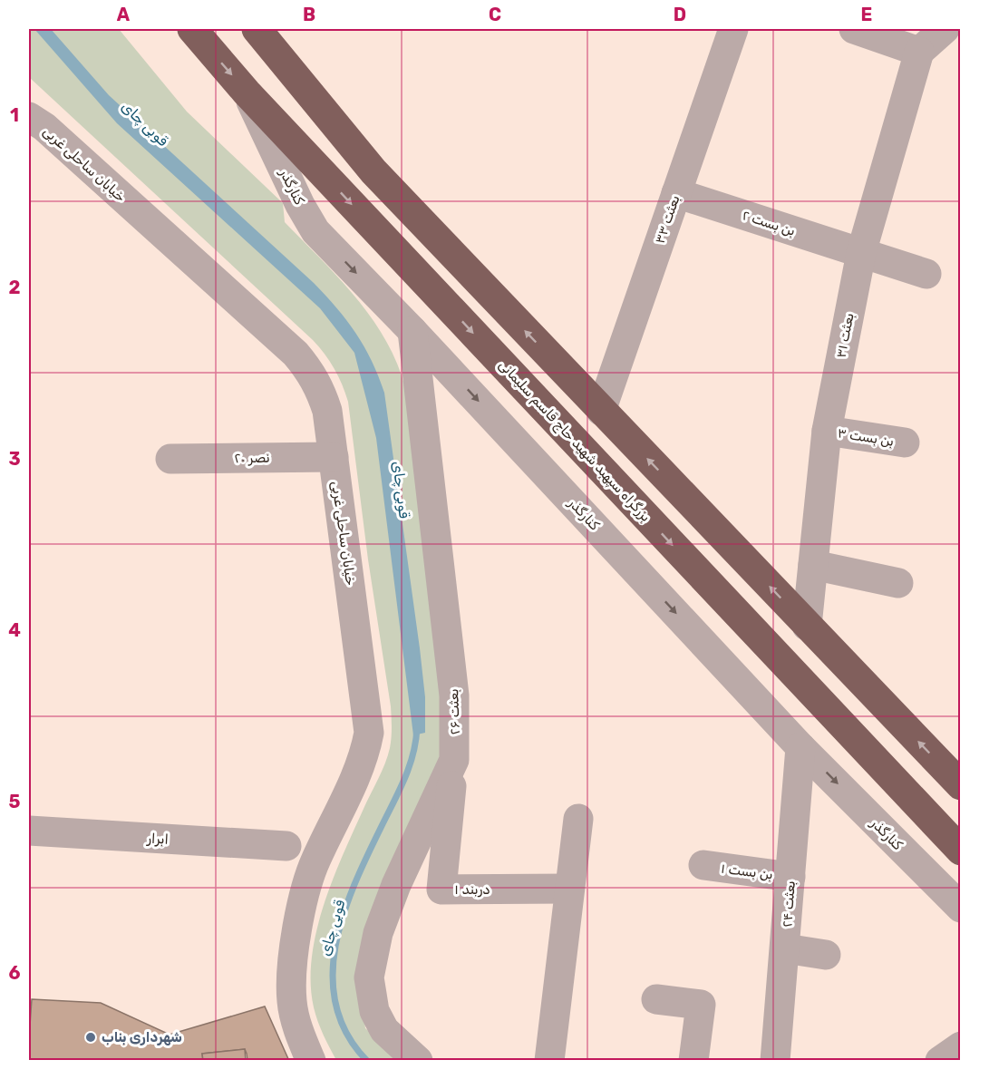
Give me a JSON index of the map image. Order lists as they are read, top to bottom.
{
  "streets": {
    "highway": ["بزرگراه سپهبد شهید حاج قاسم سلیمانی"],
    "street": [
      "خیابان ساحلی غربی",
      "کنارگذر",
      "بعثت ۳۳",
      "بن بست ۲",
      "بعثت ۳۱",
      "بن بست ۳",
      "نصر ۲۰",
      "بعثت ۲۶",
      "ابرار",
      "بن بست ۱",
      "دربند ۱",
      "بعثت ۲۴"
    ]
  },
  "crossings": [
    ["خیابان ساحلی غربی", "نصر ۲۰"],
    ["کنارگذر", "بزرگراه سپهبد شهید حاج قاسم سلیمانی"],
    ["کنارگذر", "بعثت ۲۶"],
    ["کنارگذر", "بعثت ۲۴"],
    ["بعثت ۳۳", "بن بست ۲"],
    ["بن بست ۲", "بعثت ۳۱"],
    ["بعثت ۳۱", "بن بست ۳"],
    ["بعثت ۲۶", "دربند ۱"],
    ["بن بست ۱", "بعثت ۲۴"]
  ],
  "one_way": ["کنارگذر"],
  "water": ["قوبی چای"],
  "places": ["شهرداری بناب"],
  "grid": {
    "columns": [
      "A",
      "B",
      "C",
      "D",
      "E"
    ],
    "rows": [
      "1",
      "2",
      "3",
      "4",
      "5",
      "6"
    ]
  }
}
